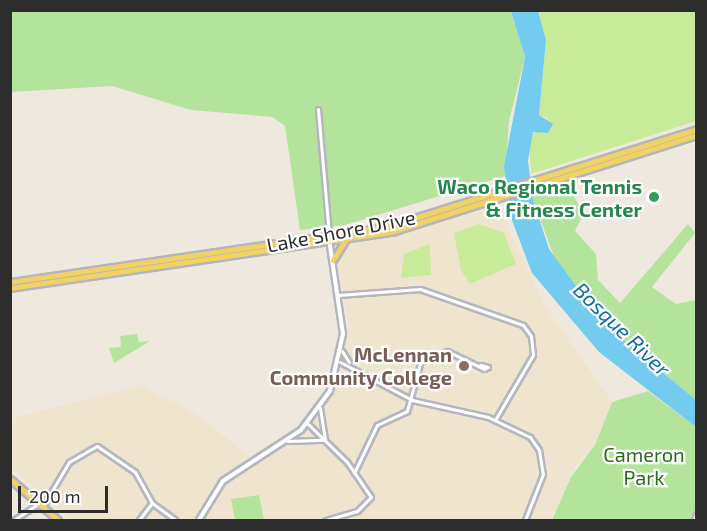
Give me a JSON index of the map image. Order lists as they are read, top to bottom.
{
  "streets": {
    "main road": ["Lake Shore Drive"]
  },
  "water": ["Bosque River"],
  "parks": ["Cameron Park"],
  "places": ["Waco Regional Tennis & Fitness Center", "McLennan Community College"],
  "scale_bar": "200 m"
}
